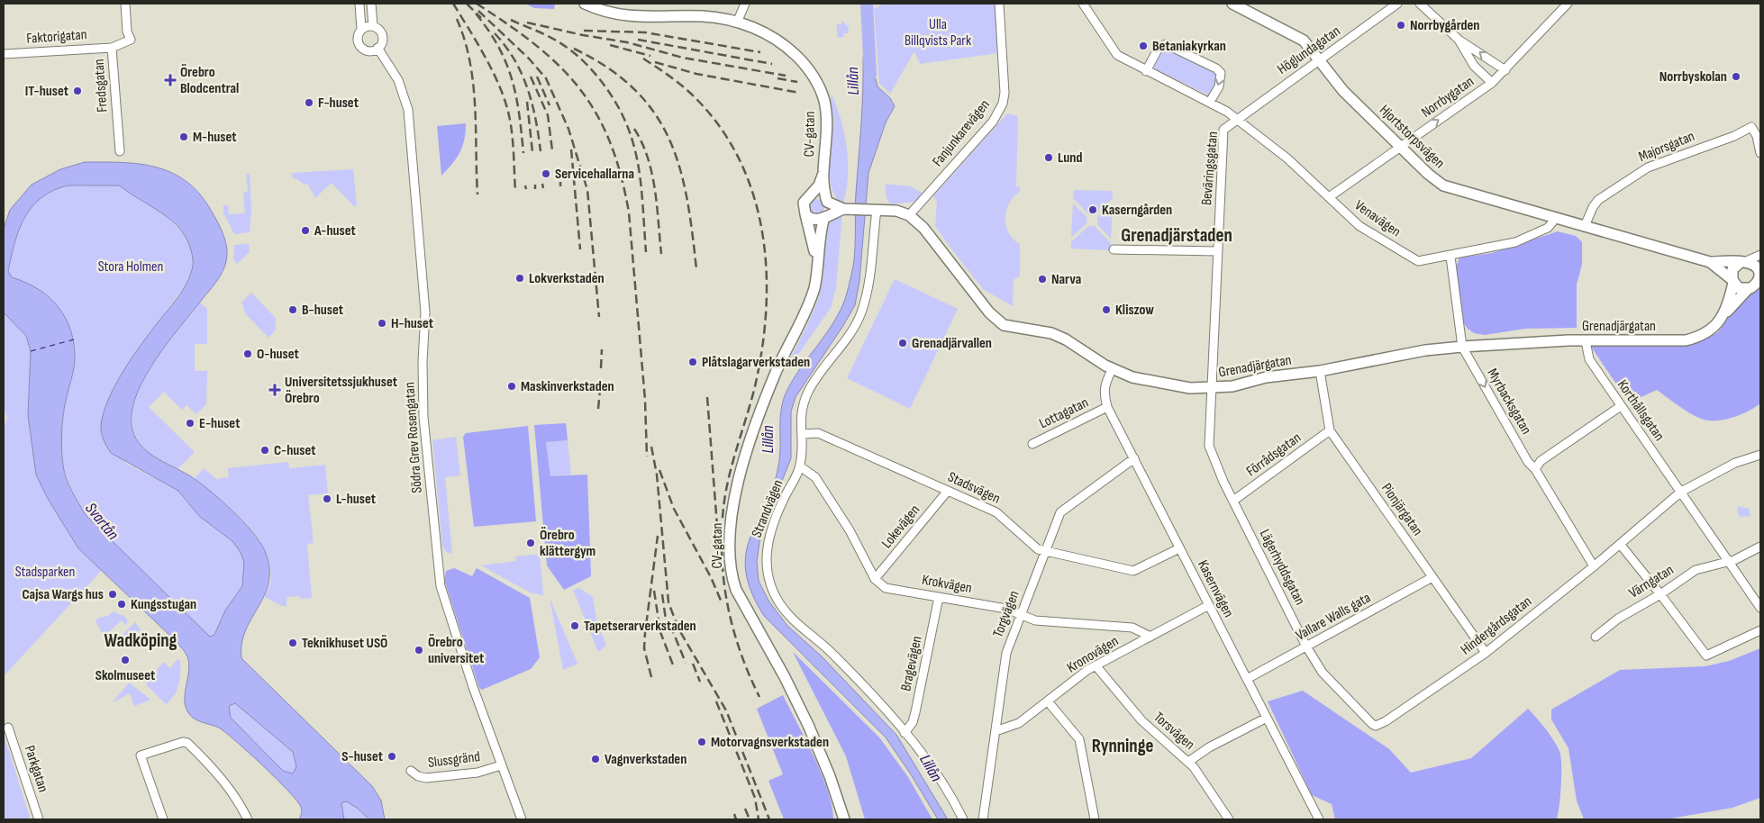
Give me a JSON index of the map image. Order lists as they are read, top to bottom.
{
  "streets": {
    "street": [
      "Faktorigatan",
      "Höglundagatan",
      "Fredsgatan",
      "Norrbygatan",
      "Fanjunkarevägen",
      "CV-gatan",
      "Hjortstorpsvägen",
      "Majorsgatan",
      "Beväringsgatan",
      "Venavägen",
      "Grenadjärgatan",
      "Myrbacksgatan",
      "Korthållsgatan",
      "Lottagatan",
      "Södra Grev Rosengatan",
      "Förrådsgatan",
      "Stadsvägen",
      "Strandvägen",
      "Pionjärgatan",
      "Lokevägen",
      "Lägerhyddsgatan",
      "Värngatan",
      "Krokvägen",
      "Kasernvägen",
      "Torgvägen",
      "Vallare Walls gata",
      "Hindergårdsgatan",
      "Kronovägen",
      "Bragevägen",
      "Torsvägen",
      "Slussgränd",
      "Parkgatan"
    ]
  },
  "crossings": [
    ["Faktorigatan", "Fredsgatan"],
    ["Höglundagatan", "Hjortstorpsvägen"],
    ["Höglundagatan", "Beväringsgatan"],
    ["Höglundagatan", "Venavägen"],
    ["Norrbygatan", "Hjortstorpsvägen"],
    ["Norrbygatan", "Venavägen"],
    ["Fanjunkarevägen", "Grenadjärgatan"],
    ["Hjortstorpsvägen", "Majorsgatan"],
    ["Hjortstorpsvägen", "Venavägen"],
    ["Hjortstorpsvägen", "Grenadjärgatan"],
    ["Beväringsgatan", "Venavägen"],
    ["Beväringsgatan", "Grenadjärgatan"],
    ["Beväringsgatan", "Lägerhyddsgatan"],
    ["Grenadjärgatan", "Myrbacksgatan"],
    ["Grenadjärgatan", "Korthållsgatan"],
    ["Grenadjärgatan", "Pionjärgatan"],
    ["Grenadjärgatan", "Lägerhyddsgatan"],
    ["Grenadjärgatan", "Kasernvägen"],
    ["Myrbacksgatan", "Hindergårdsgatan"],
    ["Korthållsgatan", "Hindergårdsgatan"],
    ["Lottagatan", "Kasernvägen"],
    ["Södra Grev Rosengatan", "Slussgränd"],
    ["Förrådsgatan", "Pionjärgatan"],
    ["Förrådsgatan", "Lägerhyddsgatan"],
    ["Stadsvägen", "Strandvägen"],
    ["Stadsvägen", "Lokevägen"],
    ["Stadsvägen", "Kasernvägen"],
    ["Stadsvägen", "Torgvägen"],
    ["Strandvägen", "Bragevägen"],
    ["Pionjärgatan", "Vallare Walls gata"],
    ["Pionjärgatan", "Hindergårdsgatan"],
    ["Lokevägen", "Krokvägen"],
    ["Lägerhyddsgatan", "Vallare Walls gata"],
    ["Lägerhyddsgatan", "Hindergårdsgatan"],
    ["Krokvägen", "Torgvägen"],
    ["Krokvägen", "Kronovägen"],
    ["Krokvägen", "Bragevägen"],
    ["Kasernvägen", "Torgvägen"],
    ["Kasernvägen", "Vallare Walls gata"],
    ["Kasernvägen", "Kronovägen"],
    ["Torgvägen", "Kronovägen"],
    ["Kronovägen", "Torsvägen"]
  ],
  "one_way": ["Norrbygatan", "Myrbacksgatan"],
  "districts": ["Grenadjärstaden", "Wadköping", "Rynninge"],
  "water": ["Lillån", "Svartån"],
  "parks": ["Ulla Billqvists Park", "Stora Holmen", "Stadsparken"],
  "places": {
    "other": [
      "Norrbygården",
      "Betaniakyrkan",
      "Norrbyskolan",
      "IT-huset",
      "F-huset",
      "M-huset",
      "Lund",
      "Servicehallarna",
      "Kaserngården",
      "A-huset",
      "Lokverkstaden",
      "Narva",
      "B-huset",
      "Kliszow",
      "H-huset",
      "Grenadjärvallen",
      "O-huset",
      "Plåtslagarverkstaden",
      "Maskinverkstaden",
      "E-huset",
      "C-huset",
      "L-huset",
      "Örebro klättergym",
      "Cajsa Wargs hus",
      "Kungsstugan",
      "Tapetserarverkstaden",
      "Teknikhuset USÖ",
      "Örebro universitet",
      "Skolmuseet",
      "Motorvagnsverkstaden",
      "S-huset",
      "Vagnverkstaden"
    ],
    "health": ["Örebro Blodcentral", "Universitetssjukhuset Örebro"]
  }
}
